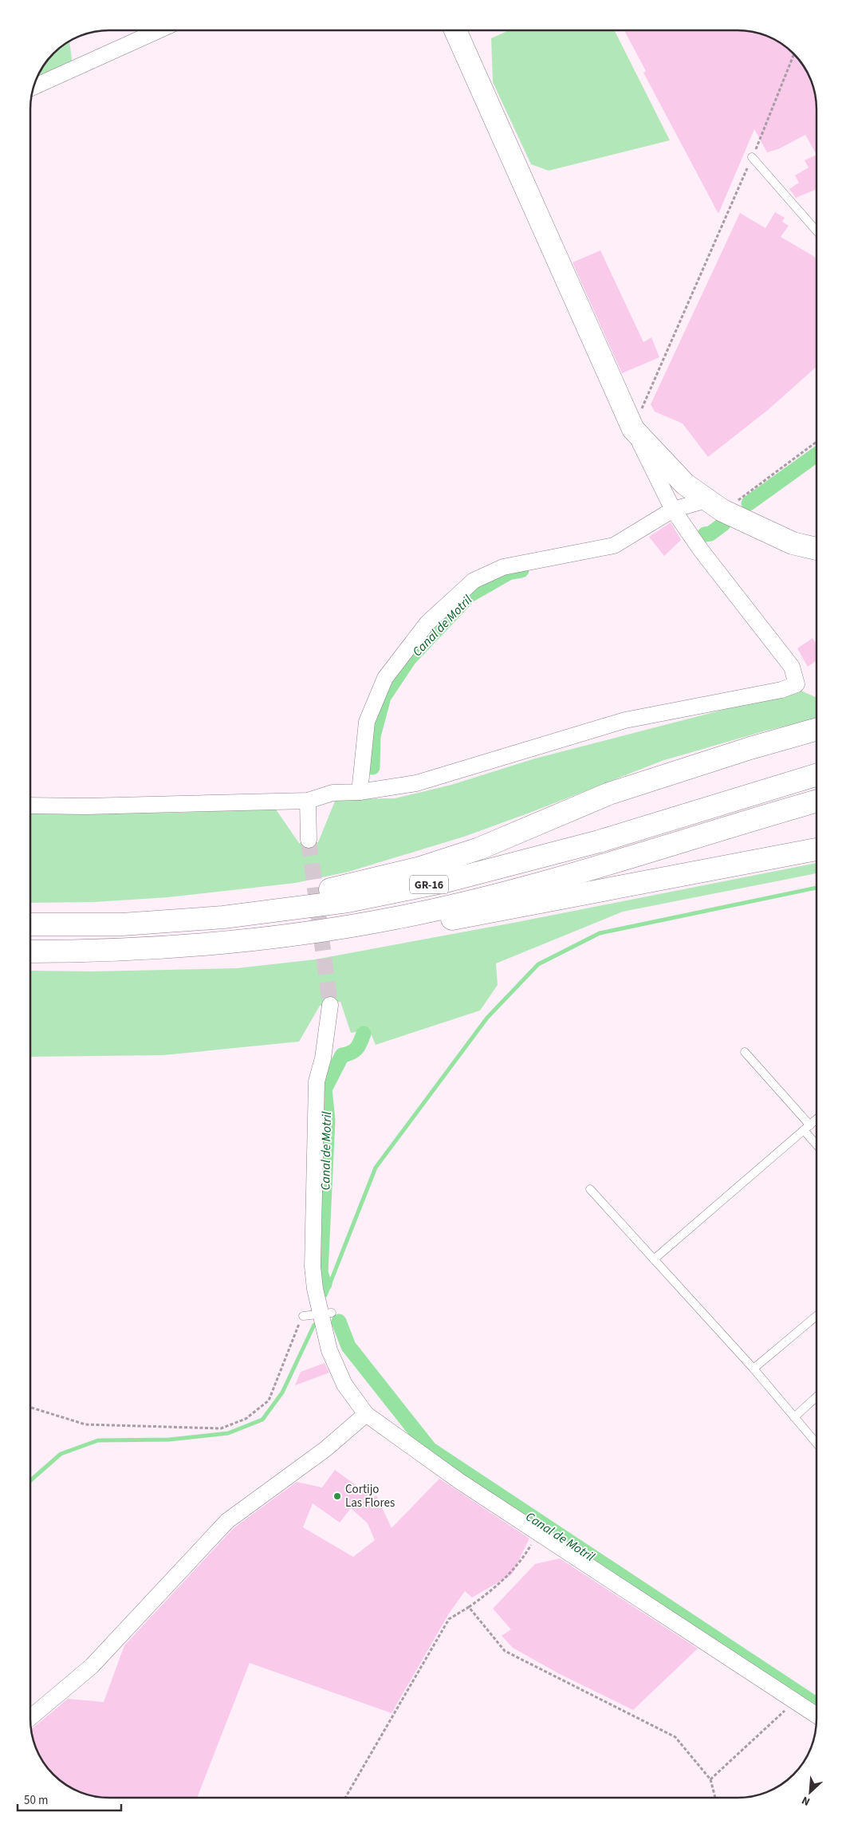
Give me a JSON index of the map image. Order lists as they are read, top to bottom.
{
  "streets": {
    "main road": ["GR-16"]
  },
  "water": ["Canal de Motril"],
  "places": ["Cortijo Las Flores"],
  "scale_bar": "50 m",
  "north": "bottom left"
}
